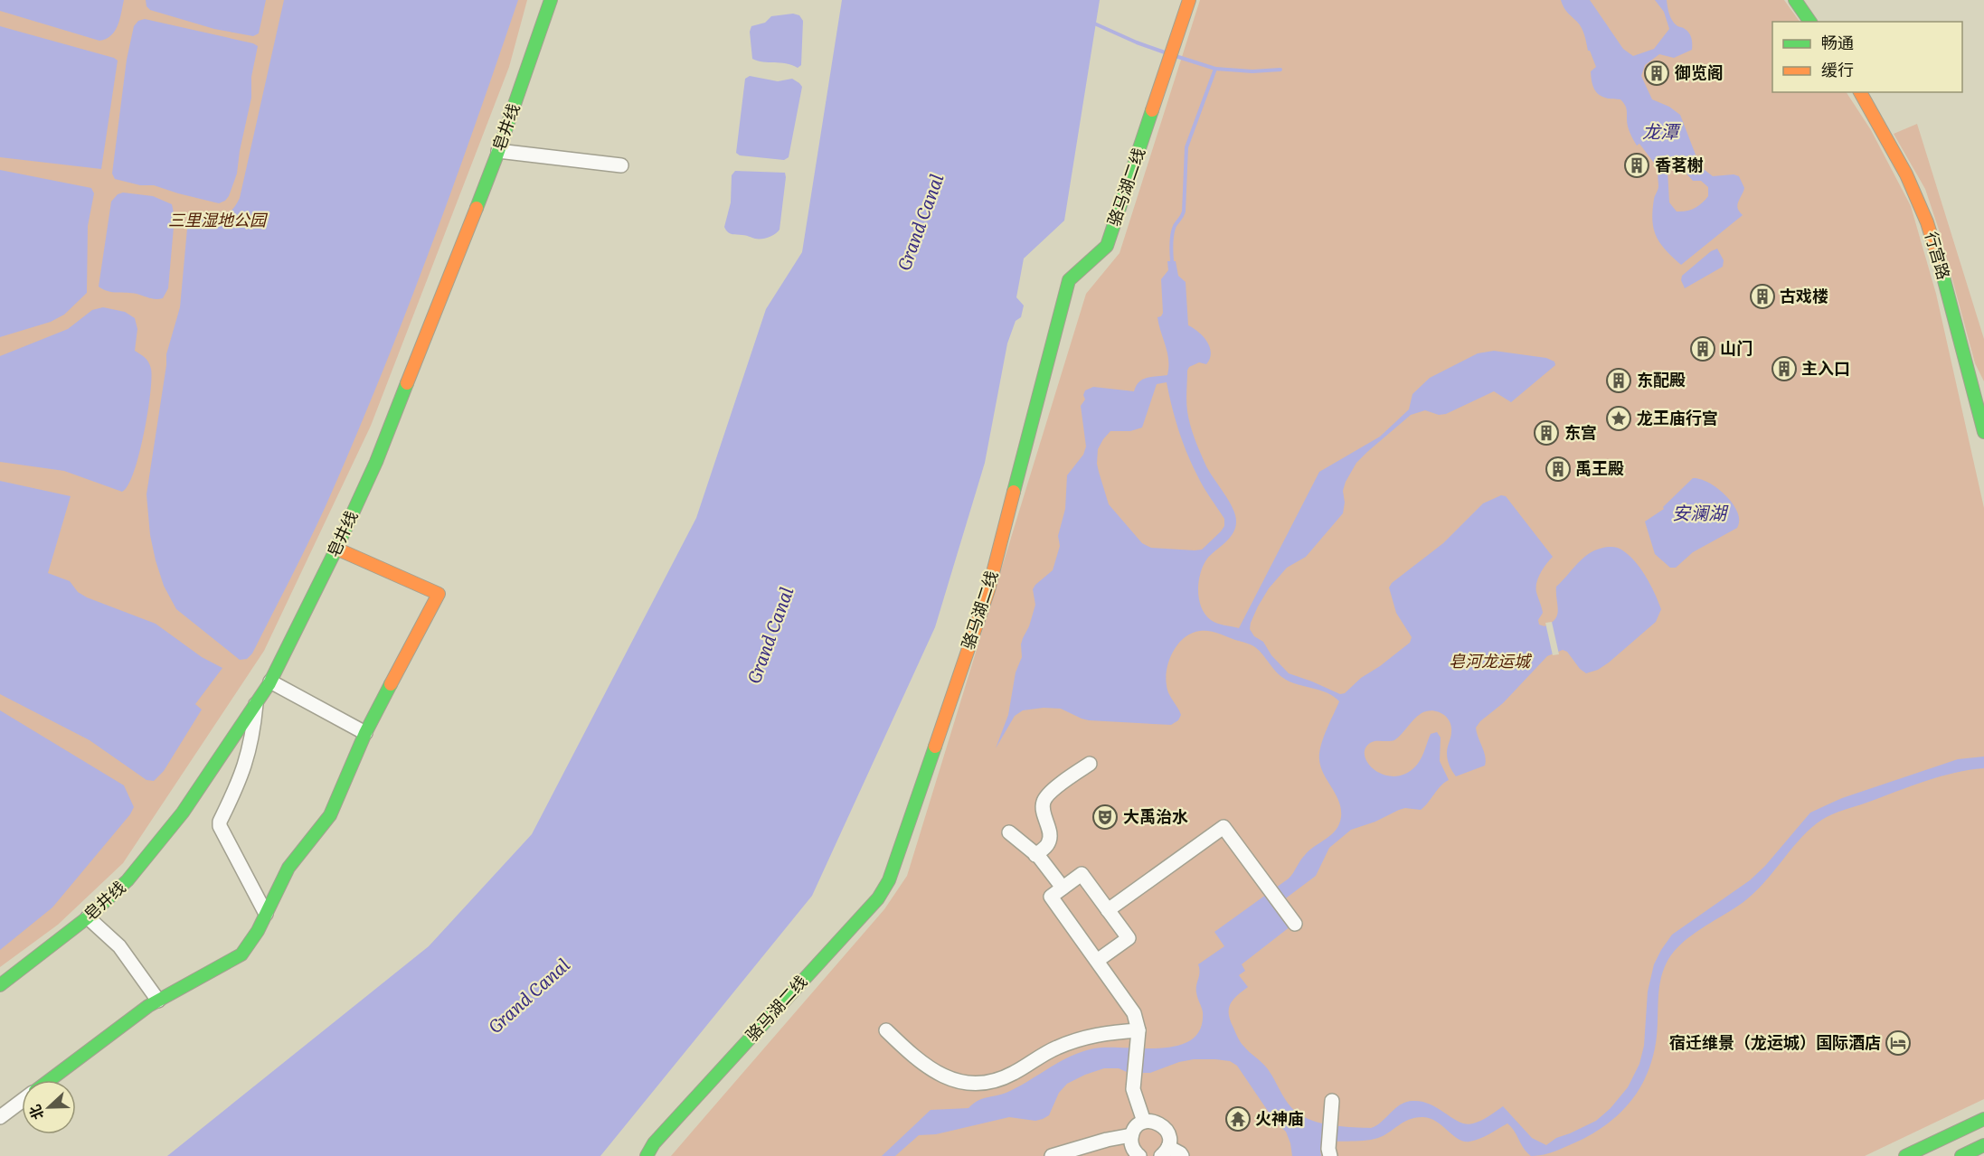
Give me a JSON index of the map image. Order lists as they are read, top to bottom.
{
  "streets": {
    "street": ["皂井线", "骆马湖二线", "行宫路"]
  },
  "water": ["龙潭", "Grand Canal", "安澜湖"],
  "parks": ["三里湿地公园", "皂河龙运城"],
  "places": {
    "building": [
      "御览阁",
      "香茗榭",
      "古戏楼",
      "山门",
      "主入口",
      "东配殿",
      "东宫",
      "禹王殿"
    ],
    "place": ["龙王庙行宫"],
    "theatre": ["大禹治水"],
    "hotel": ["宿迁维景（龙运城）国际酒店"],
    "temple": ["火神庙"]
  },
  "legend": ["畅通", "缓行"],
  "north": "left"
}
